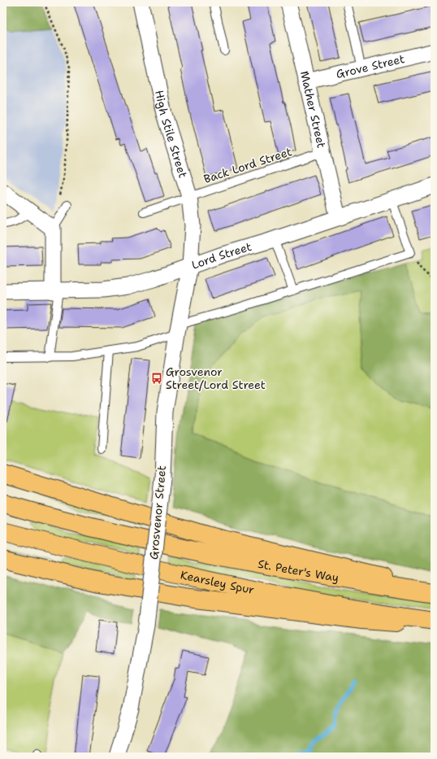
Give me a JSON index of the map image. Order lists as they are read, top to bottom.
{
  "streets": {
    "highway": ["St. Peter's Way", "Kearsley Spur"],
    "street": [
      "Grove Street",
      "Mather Street",
      "High Stile Street",
      "Lord Street",
      "Grosvenor Street"
    ],
    "lane": ["Back Lord Street"]
  },
  "crossings": [
    ["Grove Street", "Mather Street"],
    ["Mather Street", "Back Lord Street"],
    ["Mather Street", "Lord Street"],
    ["High Stile Street", "Back Lord Street"],
    ["High Stile Street", "Lord Street"],
    ["High Stile Street", "Grosvenor Street"],
    ["Lord Street", "Grosvenor Street"]
  ],
  "places": {
    "bus stop": ["Grosvenor Street/Lord Street"]
  }
}
